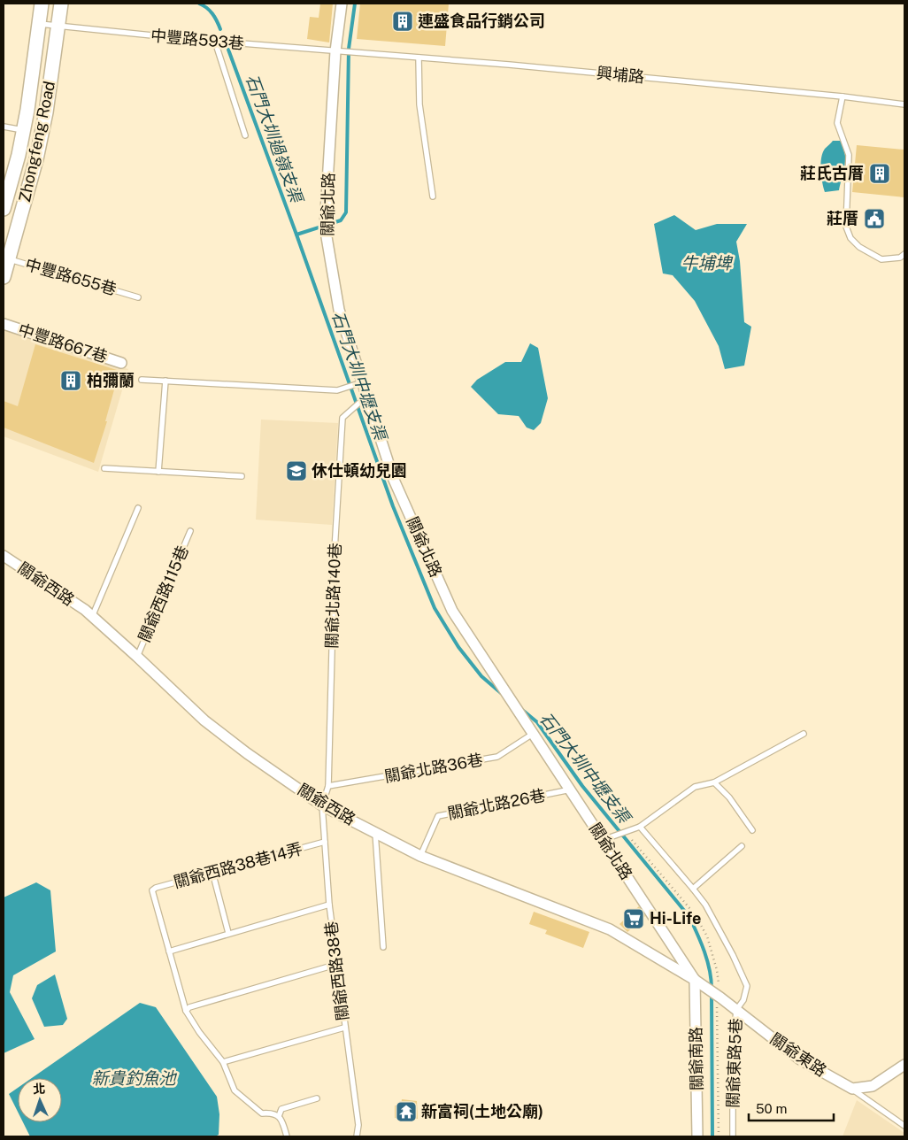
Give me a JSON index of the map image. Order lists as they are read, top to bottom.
{
  "streets": {
    "main road": ["Zhongfeng Road"],
    "street": [
      "關爺北路",
      "中豐路667巷",
      "關爺西路",
      "關爺東路",
      "關爺南路"
    ],
    "lane": [
      "中豐路593巷",
      "興埔路",
      "中豐路655巷",
      "關爺西路115巷",
      "關爺北路140巷",
      "關爺北路36巷",
      "關爺北路26巷",
      "關爺西路38巷14弄",
      "關爺西路38巷",
      "關爺東路5巷"
    ]
  },
  "crossings": [
    ["中豐路593巷", "興埔路"],
    ["中豐路593巷", "Zhongfeng Road"],
    ["中豐路593巷", "關爺北路"],
    ["興埔路", "關爺北路"],
    ["Zhongfeng Road", "中豐路655巷"],
    ["關爺北路", "關爺西路"],
    ["關爺北路", "關爺北路140巷"],
    ["關爺北路", "關爺北路36巷"],
    ["關爺北路", "關爺北路26巷"],
    ["關爺北路", "關爺東路"],
    ["關爺北路", "關爺南路"],
    ["關爺西路", "關爺西路115巷"],
    ["關爺西路", "關爺北路140巷"],
    ["關爺西路", "關爺北路26巷"],
    ["關爺西路", "關爺西路38巷"],
    ["關爺西路", "關爺東路"],
    ["關爺西路", "關爺南路"],
    ["關爺北路140巷", "關爺北路36巷"],
    ["關爺北路140巷", "關爺西路38巷"],
    ["關爺西路38巷14弄", "關爺西路38巷"],
    ["關爺東路", "關爺南路"],
    ["關爺東路", "關爺東路5巷"]
  ],
  "water": [
    "石門大圳過嶺支渠",
    "牛埔埤",
    "石門大圳中壢支渠",
    "新貴釣魚池"
  ],
  "places": {
    "building": ["連盛食品行銷公司", "莊氏古厝", "柏彌蘭"],
    "public building": ["莊厝"],
    "school or university": ["休仕頓幼兒園"],
    "supermarket": ["Hi-Life"],
    "temple": ["新富祠(土地公廟)"]
  },
  "scale_bar": "50 m",
  "north": "top"
}
